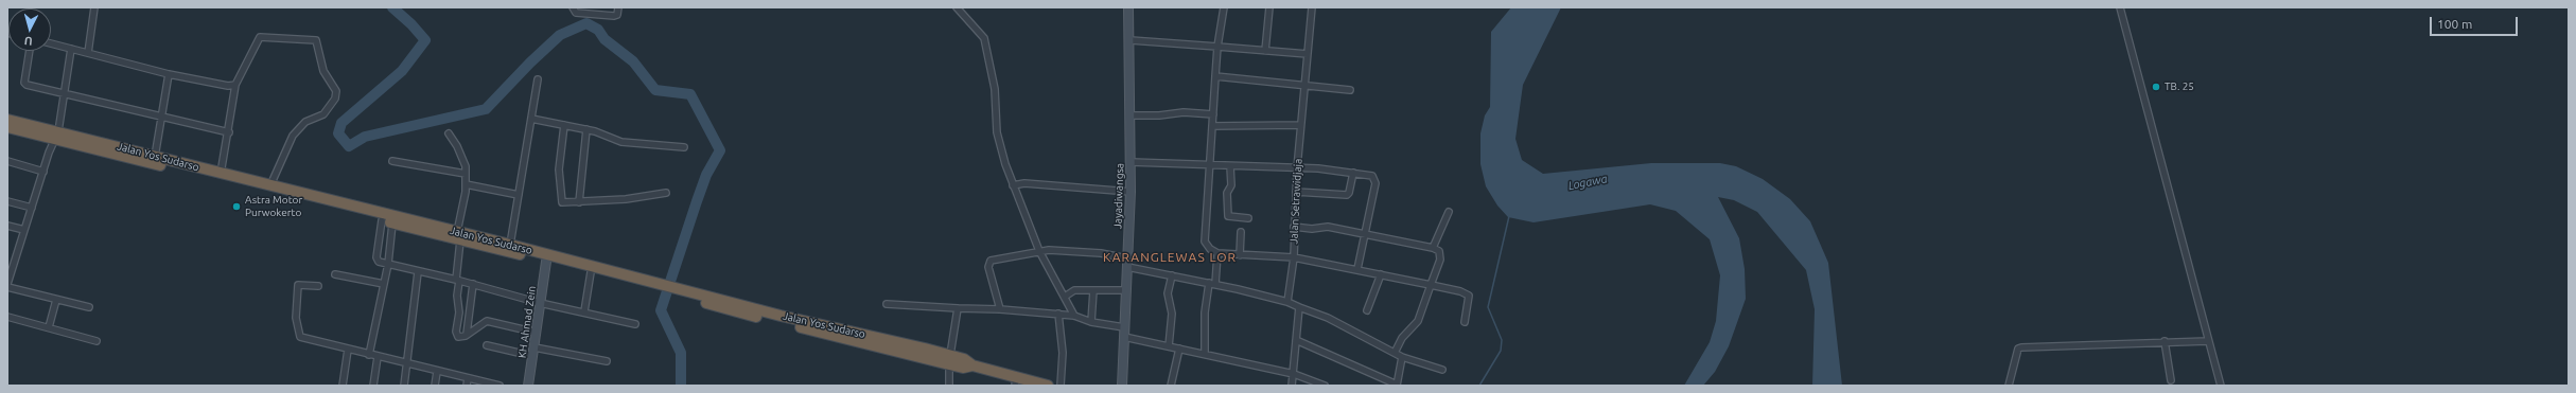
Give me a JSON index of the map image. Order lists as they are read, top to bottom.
{
  "streets": {
    "highway": ["Jalan Yos Sudarso"],
    "street": ["Jayadiwangsa", "Jalan Setrawidjaja", "KH Ahmad Zein"]
  },
  "crossings": [
    ["Jalan Yos Sudarso", "KH Ahmad Zein"]
  ],
  "districts": ["KARANGLEWAS LOR"],
  "water": ["Logawa"],
  "places": ["TB. 25", "Astra Motor Purwokerto"],
  "scale_bar": "100 m",
  "north": "bottom"
}
